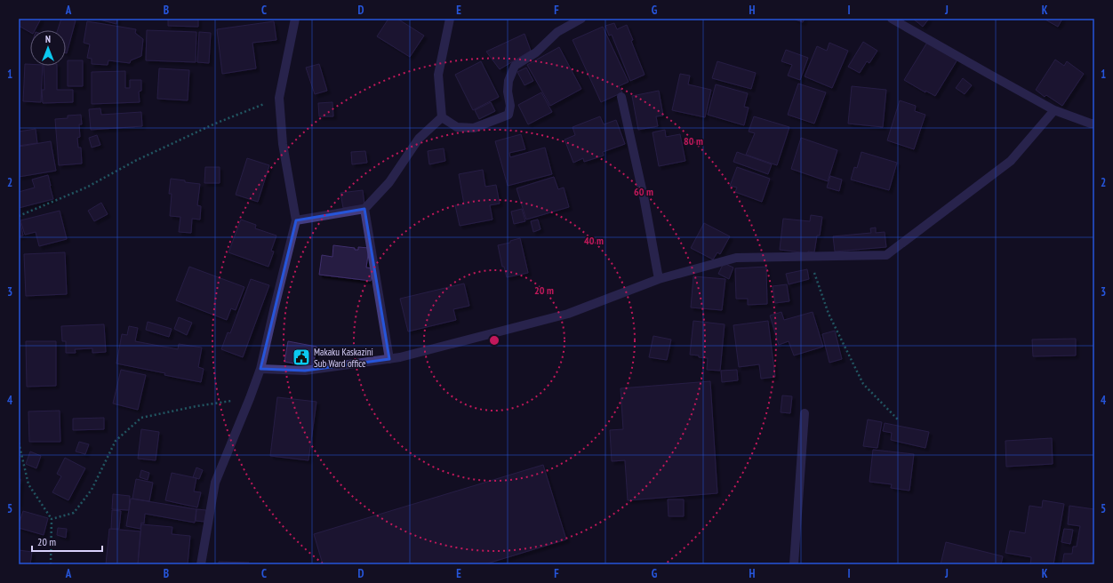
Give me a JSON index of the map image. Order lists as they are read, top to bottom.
{
  "places": {
    "public building": ["Makaku Kaskazini Sub Ward office"]
  },
  "scale_bar": "20 m",
  "north": "top",
  "grid": {
    "columns": [
      "A",
      "B",
      "C",
      "D",
      "E",
      "F",
      "G",
      "H",
      "I",
      "J",
      "K"
    ],
    "rows": [
      "1",
      "2",
      "3",
      "4",
      "5"
    ]
  },
  "rings": [
    "80 m",
    "60 m",
    "40 m",
    "20 m"
  ]
}
